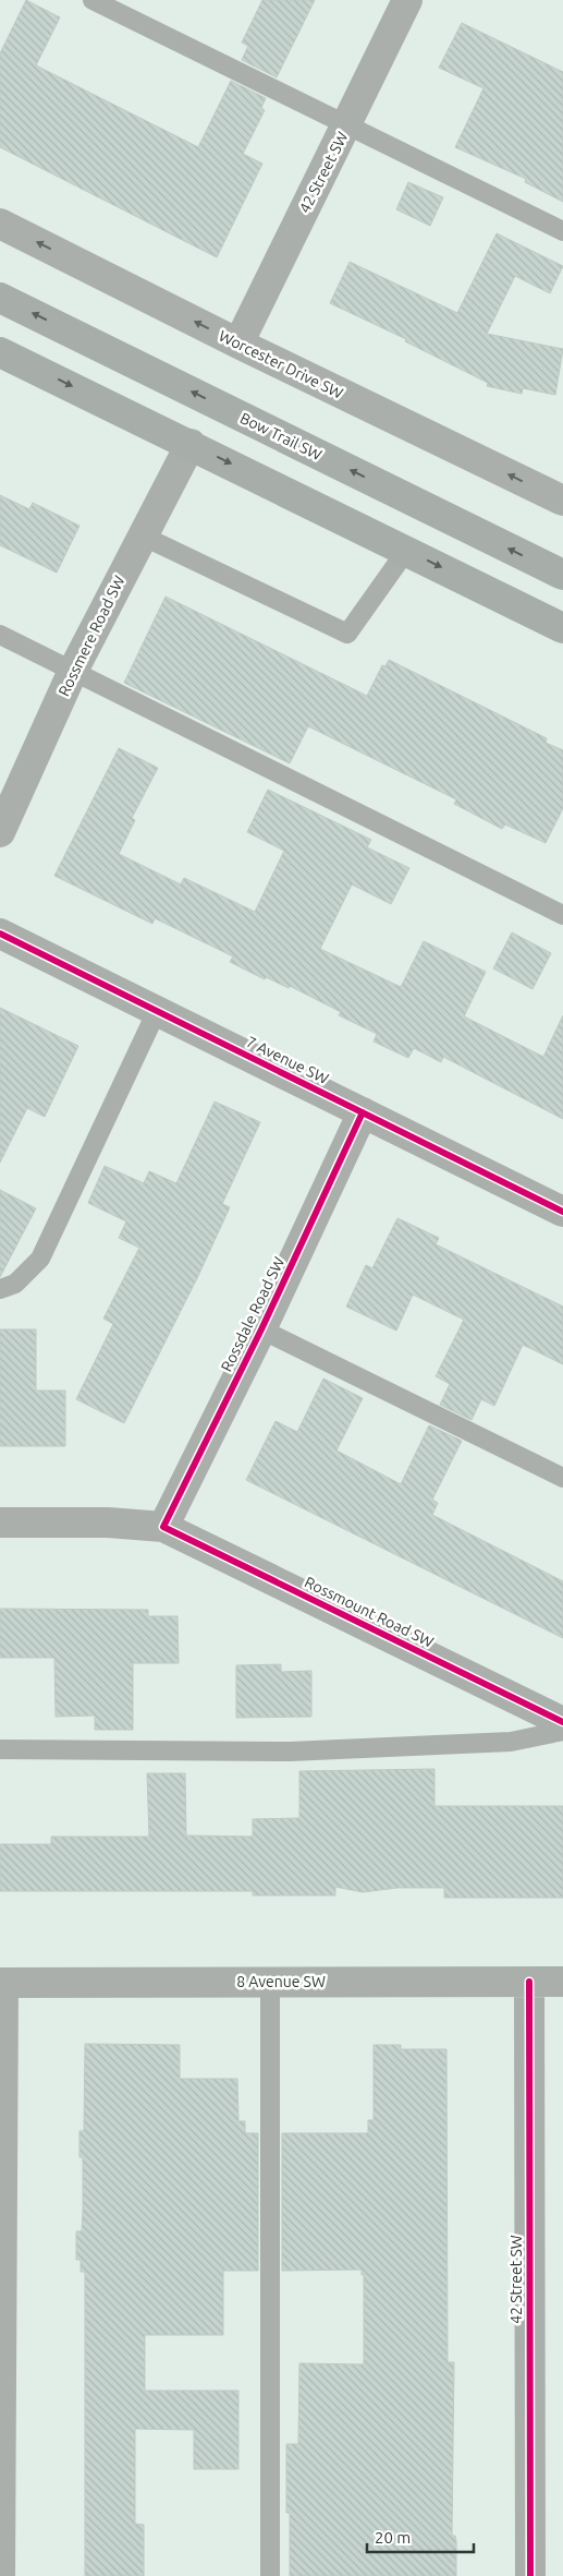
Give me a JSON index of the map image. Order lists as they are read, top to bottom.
{
  "streets": {
    "main road": ["Bow Trail SW"],
    "street": [
      "42 Street SW",
      "Worcester Drive SW",
      "Rossmere Road SW",
      "7 Avenue SW",
      "Rossdale Road SW",
      "Rossmount Road SW",
      "8 Avenue SW"
    ]
  },
  "crossings": [
    ["42 Street SW", "Worcester Drive SW"],
    ["42 Street SW", "8 Avenue SW"],
    ["7 Avenue SW", "Rossdale Road SW"],
    ["Rossdale Road SW", "Rossmount Road SW"]
  ],
  "one_way": ["Worcester Drive SW"],
  "scale_bar": "20 m"
}
